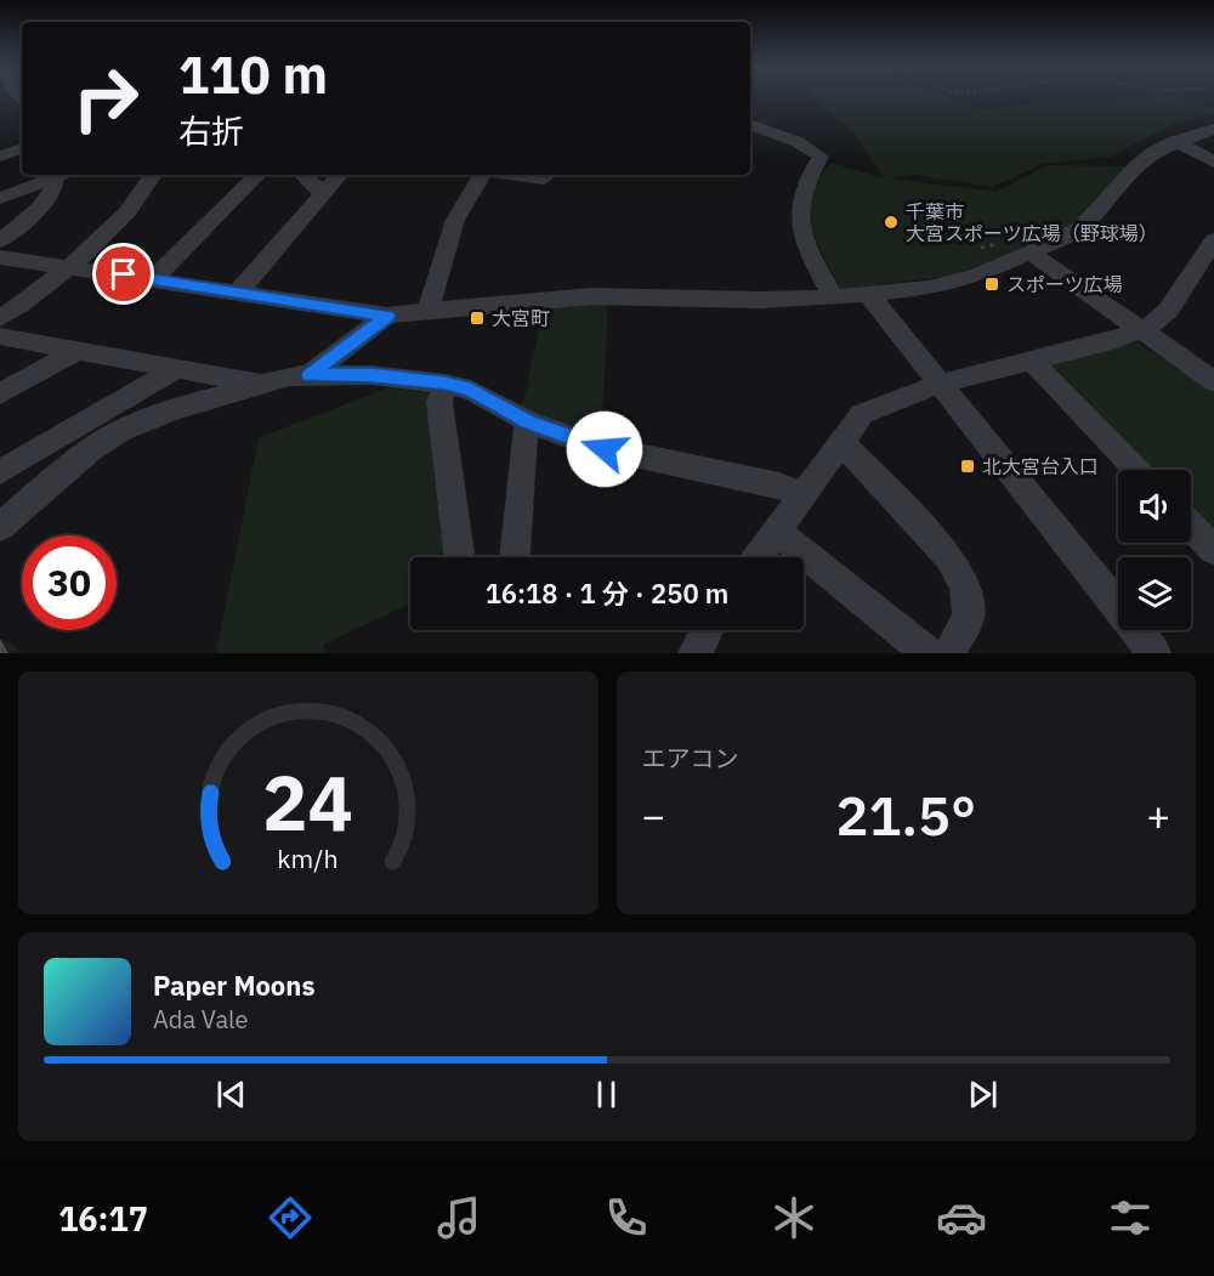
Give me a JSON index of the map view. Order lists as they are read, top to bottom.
{
  "places": {
    "other": ["千葉市 大宮スポーツ広場（野球場）"],
    "transit": ["スポーツ広場", "大宮町", "北大宮台入口"]
  },
  "page": {
    "turn": ["110 m", "右折"],
    "limit": "30",
    "trip": "16:18 · 1 分 · 250 m",
    "tile": "エアコン",
    "heat": ["−", "21.5°", "+"],
    "song": ["Paper Moons", "Ada Vale"],
    "tabs": "16:17",
    "gauge": ["24", "km/h"]
  }
}
